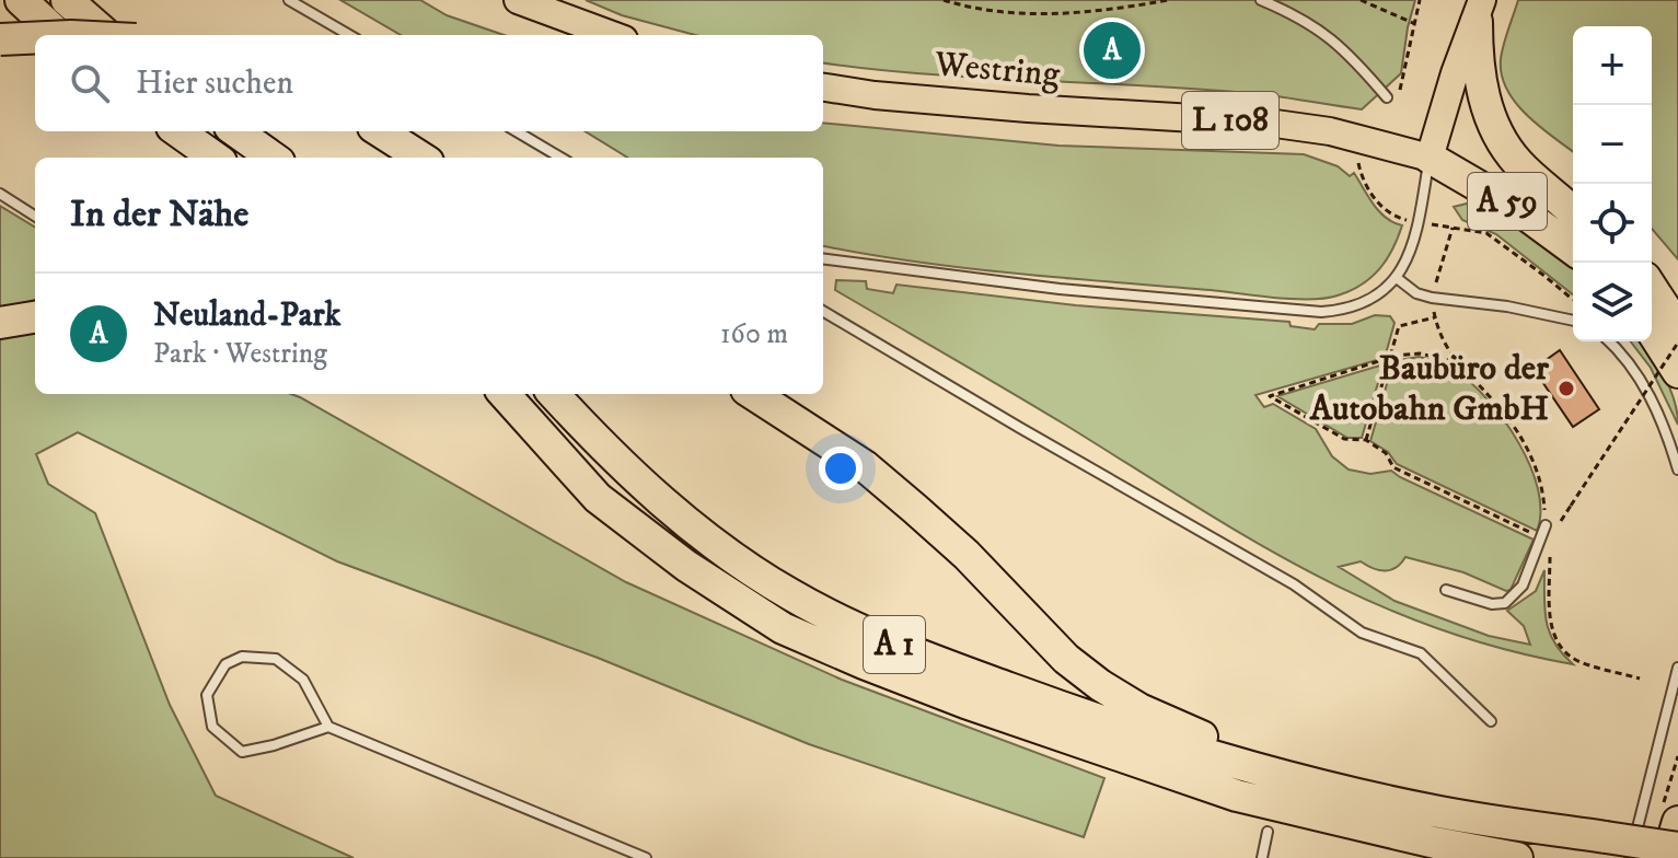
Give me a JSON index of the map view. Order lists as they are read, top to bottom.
{
  "streets": {
    "highway": ["A 59", "A 1"],
    "main road": ["Westring", "L 108"]
  },
  "crossings": [
    ["Westring", "A 59"]
  ],
  "places": ["Baubüro der Autobahn GmbH"],
  "page": {
    "pins": "A",
    "map_buttons": ["+", "−"],
    "search": "Hier suchen",
    "heading": "In der Nähe",
    "list": [
      {
        "mark": "A",
        "name": "Neuland-Park",
        "note": "Park · Westring",
        "value": "160 m"
      }
    ]
  }
}
